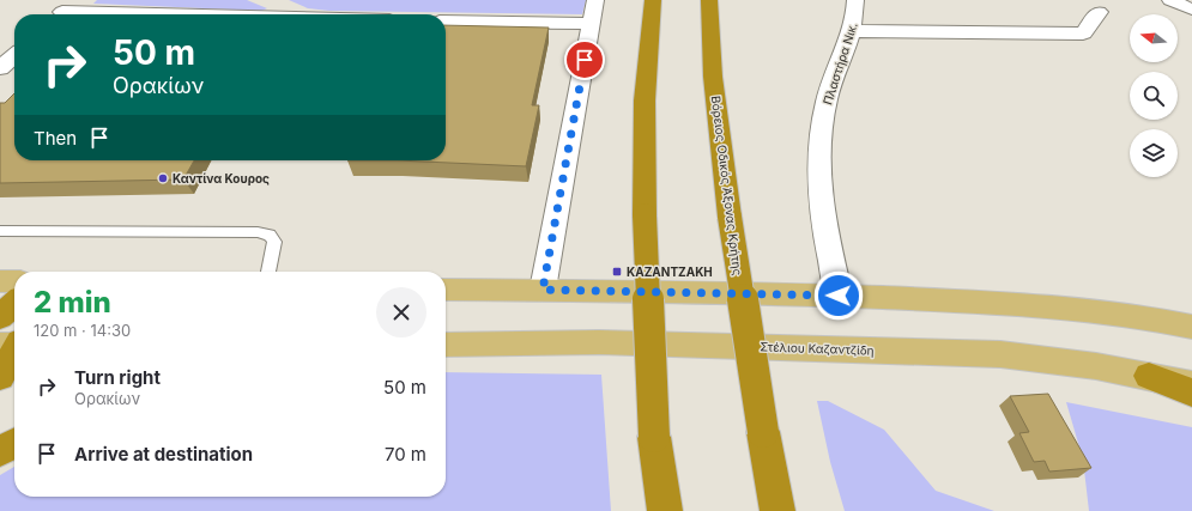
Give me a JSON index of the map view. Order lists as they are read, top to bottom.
{
  "streets": {
    "highway": ["Βόρειος Οδικός Άξονας Κρήτης"],
    "main road": ["Στέλιου Καζαντζίδη"],
    "street": ["Πλαστήρα Νικ."]
  },
  "places": {
    "other": ["Καντίνα Κουρος"],
    "transit": ["ΚΑΖΑΝΤΖΑΚΗ"]
  },
  "north": "left",
  "page": {
    "turn": ["50 m", "Ορακίων"],
    "then": "Then",
    "heading": ["2 min", "120 m · 14:30"],
    "list": [
      {
        "name": "Turn right",
        "note": "Ορακίων",
        "value": "50 m"
      },
      {
        "name": "Arrive at destination",
        "value": "70 m"
      }
    ]
  }
}
